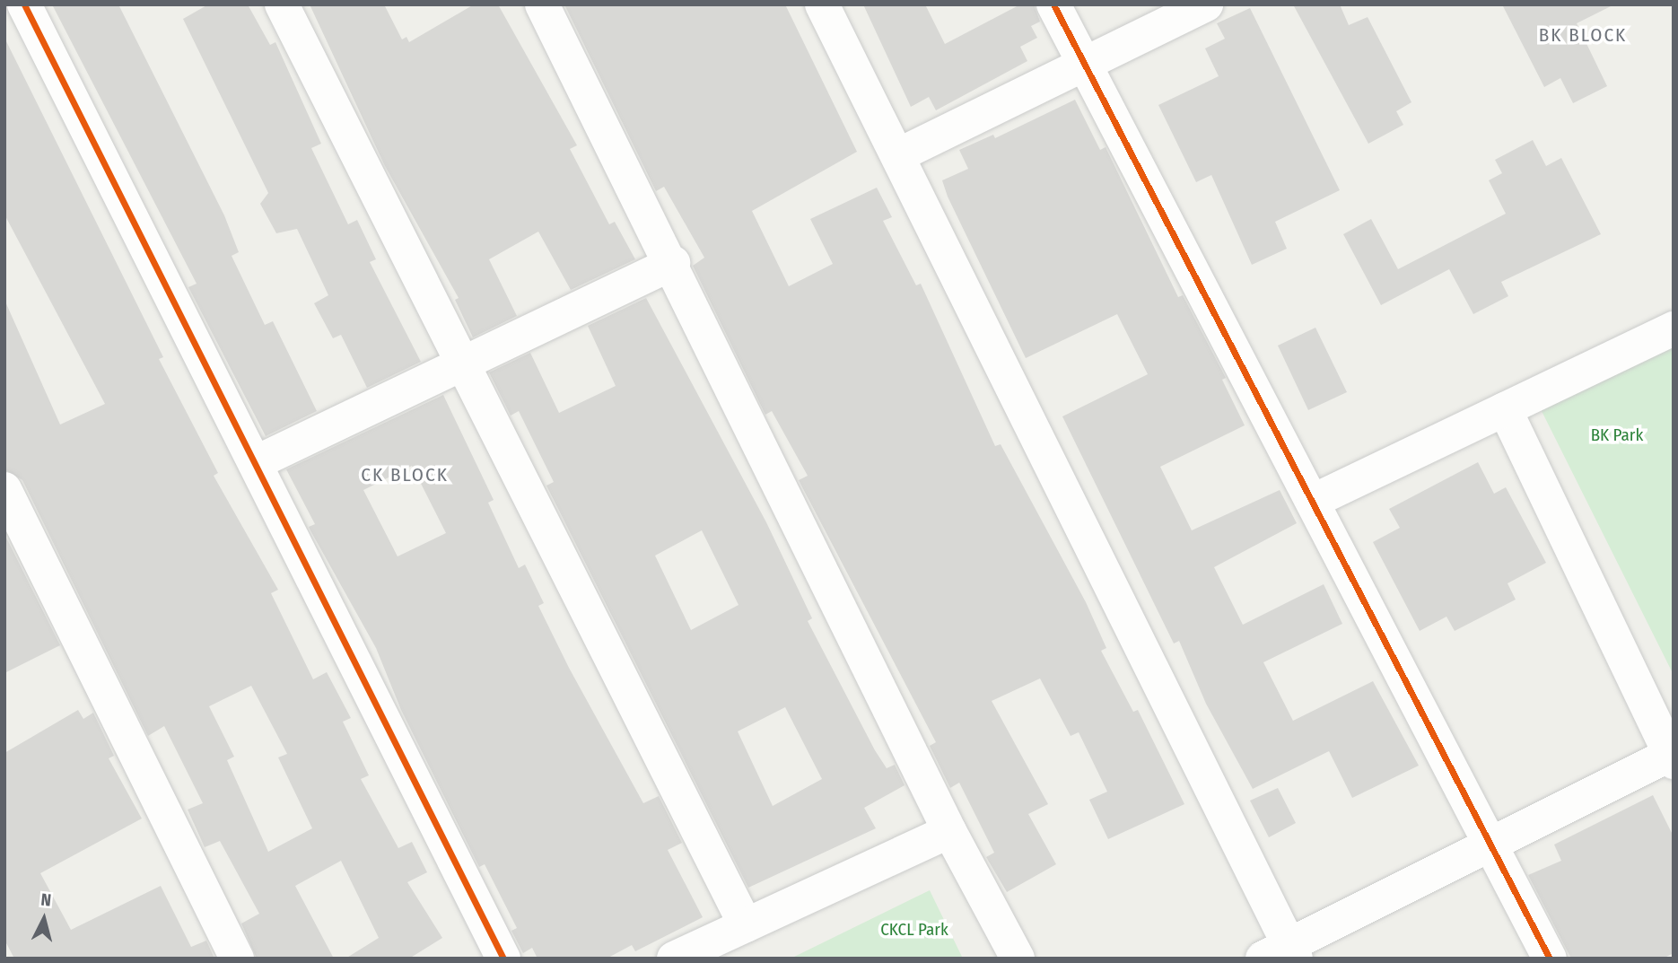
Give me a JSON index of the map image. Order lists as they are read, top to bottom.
{
  "districts": ["BK BLOCK", "CK BLOCK"],
  "parks": ["BK Park", "CKCL Park"],
  "north": "top"
}
